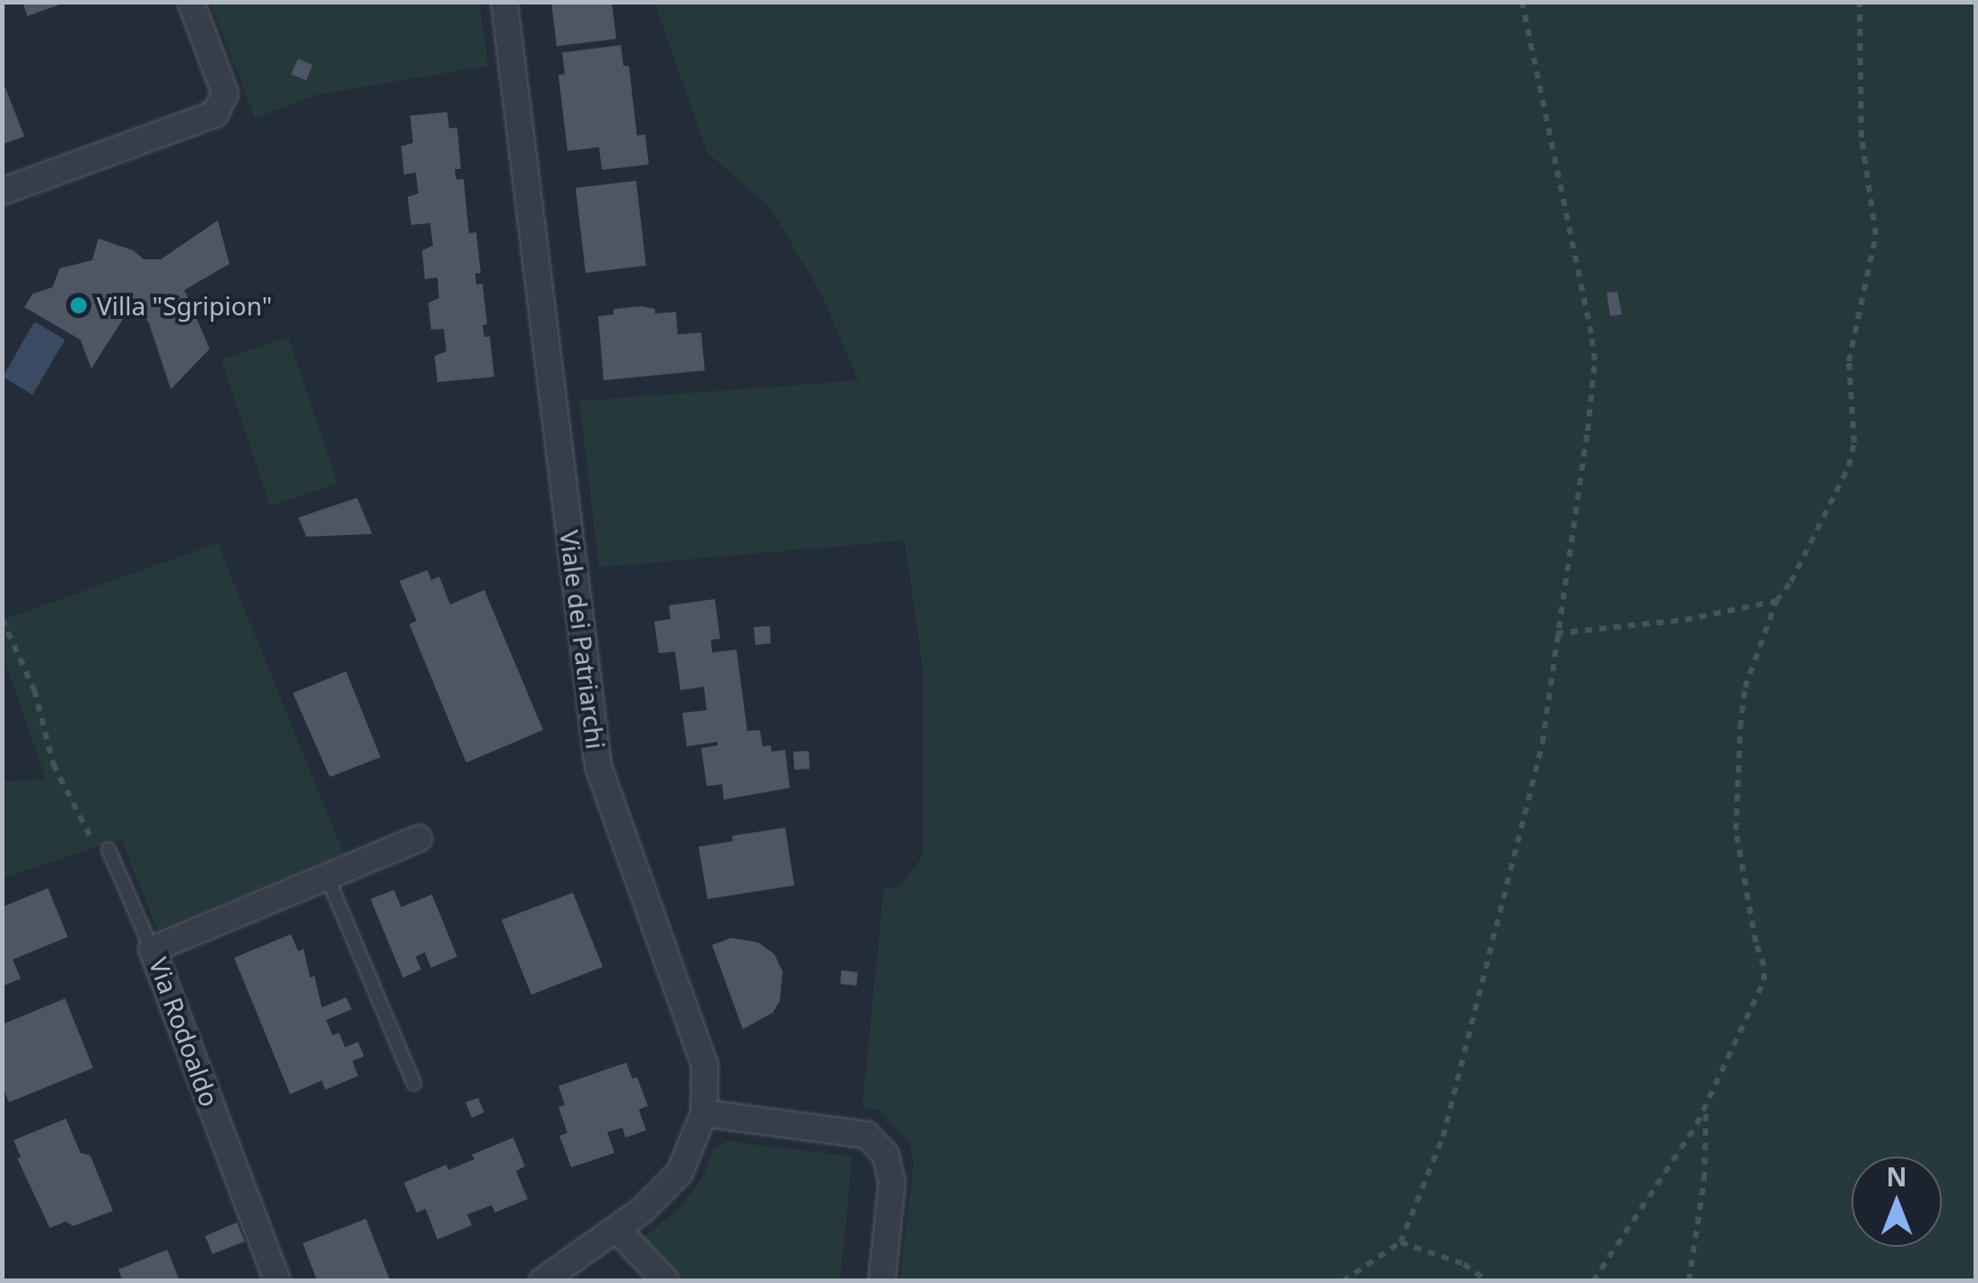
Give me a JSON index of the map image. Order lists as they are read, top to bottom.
{
  "streets": {
    "street": ["Viale dei Patriarchi", "Via Rodoaldo"]
  },
  "places": ["Villa \"Sgripion\""],
  "north": "top"
}
